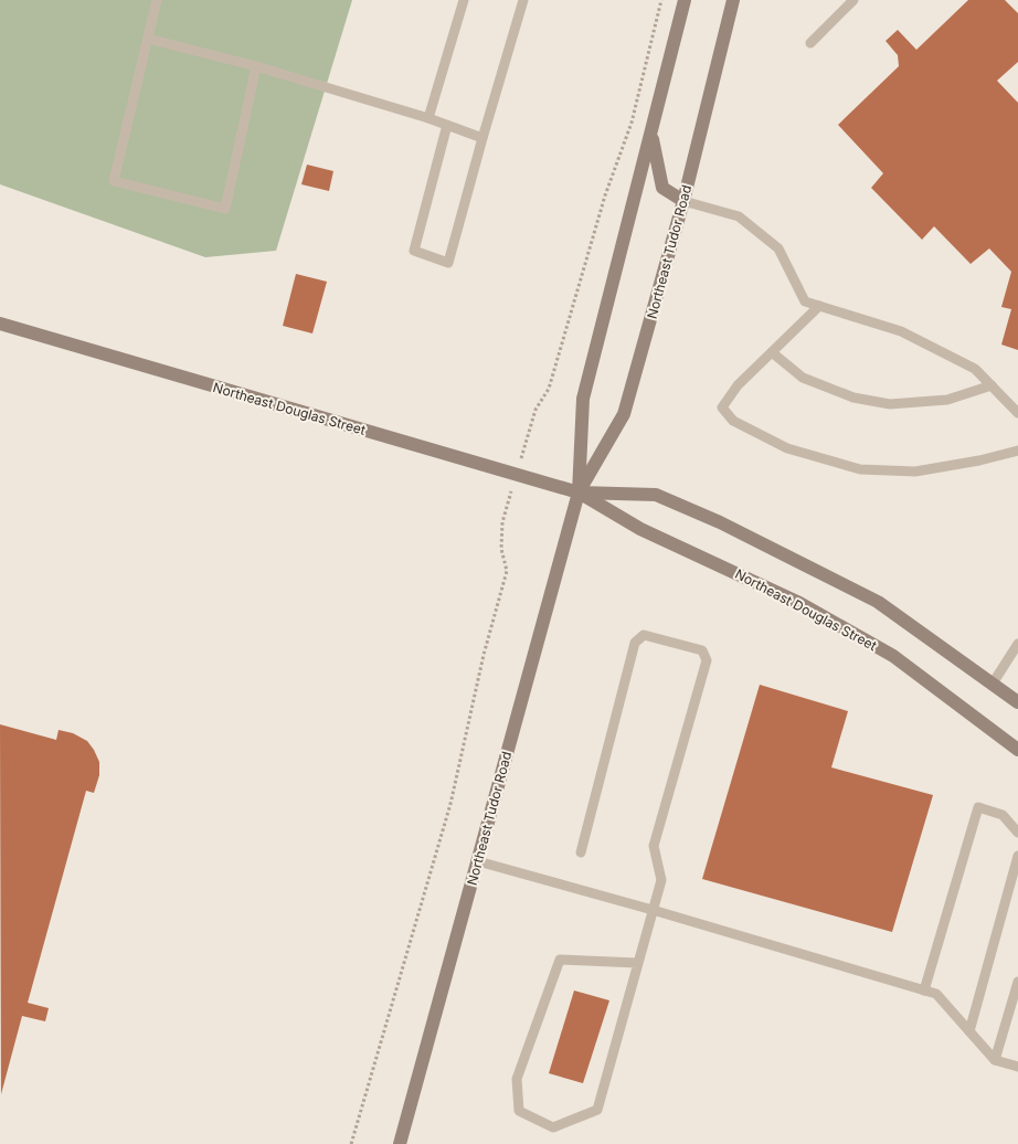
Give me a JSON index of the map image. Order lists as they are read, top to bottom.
{
  "streets": {
    "street": ["Northeast Tudor Road", "Northeast Douglas Street"]
  },
  "crossings": [
    ["Northeast Tudor Road", "Northeast Douglas Street"]
  ]
}
